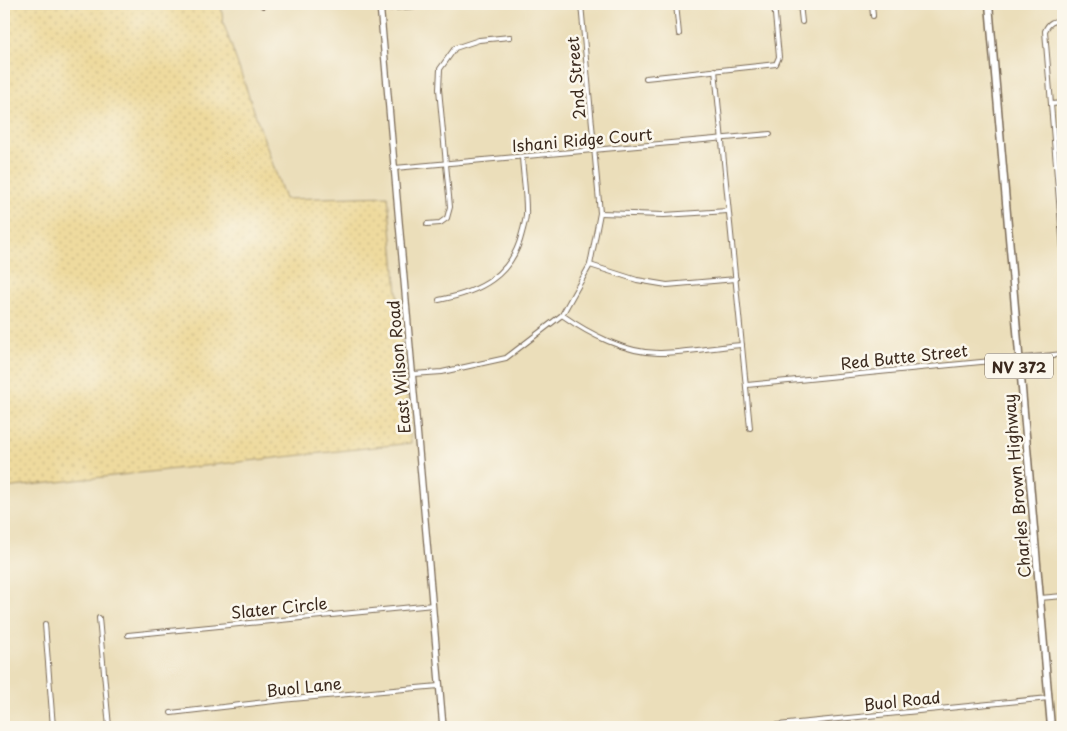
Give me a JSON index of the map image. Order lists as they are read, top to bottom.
{
  "streets": {
    "main road": ["NV 372", "Charles Brown Highway"],
    "street": [
      "2nd Street",
      "Ishani Ridge Court",
      "Red Butte Street",
      "East Wilson Road",
      "Slater Circle",
      "Buol Lane",
      "Buol Road"
    ]
  },
  "crossings": [
    ["2nd Street", "Ishani Ridge Court"],
    ["Ishani Ridge Court", "East Wilson Road"],
    ["Red Butte Street", "Charles Brown Highway"],
    ["East Wilson Road", "Slater Circle"],
    ["East Wilson Road", "Buol Lane"],
    ["Charles Brown Highway", "Buol Road"]
  ]
}
